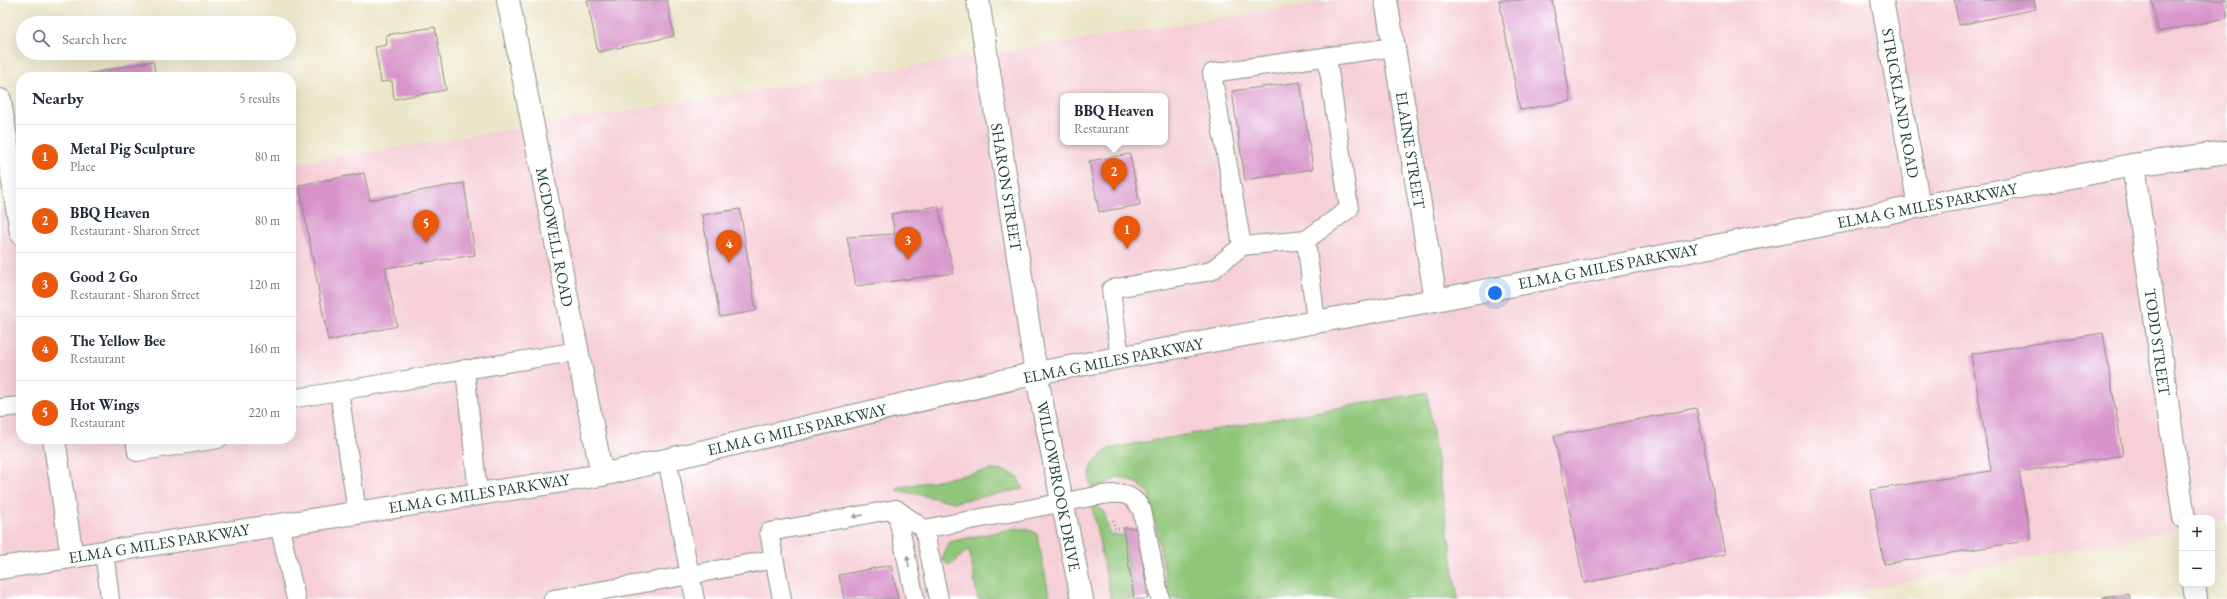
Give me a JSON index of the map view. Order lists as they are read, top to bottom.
{
  "streets": {
    "main road": [
      "STRICKLAND ROAD",
      "ELAINE STREET",
      "SHARON STREET",
      "ELMA G MILES PARKWAY",
      "MCDOWELL ROAD",
      "TODD STREET",
      "WILLOWBROOK DRIVE"
    ]
  },
  "crossings": [
    ["STRICKLAND ROAD", "ELMA G MILES PARKWAY"],
    ["ELAINE STREET", "ELMA G MILES PARKWAY"],
    ["SHARON STREET", "ELMA G MILES PARKWAY"],
    ["SHARON STREET", "WILLOWBROOK DRIVE"],
    ["ELMA G MILES PARKWAY", "MCDOWELL ROAD"],
    ["ELMA G MILES PARKWAY", "TODD STREET"],
    ["ELMA G MILES PARKWAY", "WILLOWBROOK DRIVE"]
  ],
  "page": {
    "search": "Search here",
    "heading": ["Nearby", "5 results"],
    "popup": ["BBQ Heaven", "Restaurant"],
    "list": [
      {
        "mark": "1",
        "name": "Metal Pig Sculpture",
        "note": "Place",
        "value": "80 m"
      },
      {
        "mark": "2",
        "name": "BBQ Heaven",
        "note": "Restaurant · Sharon Street",
        "value": "80 m"
      },
      {
        "mark": "3",
        "name": "Good 2 Go",
        "note": "Restaurant · Sharon Street",
        "value": "120 m"
      },
      {
        "mark": "4",
        "name": "The Yellow Bee",
        "note": "Restaurant",
        "value": "160 m"
      },
      {
        "mark": "5",
        "name": "Hot Wings",
        "note": "Restaurant",
        "value": "220 m"
      }
    ],
    "pins": [
      "2",
      "5",
      "1",
      "3",
      "4"
    ],
    "map_buttons": ["+", "−"]
  }
}
